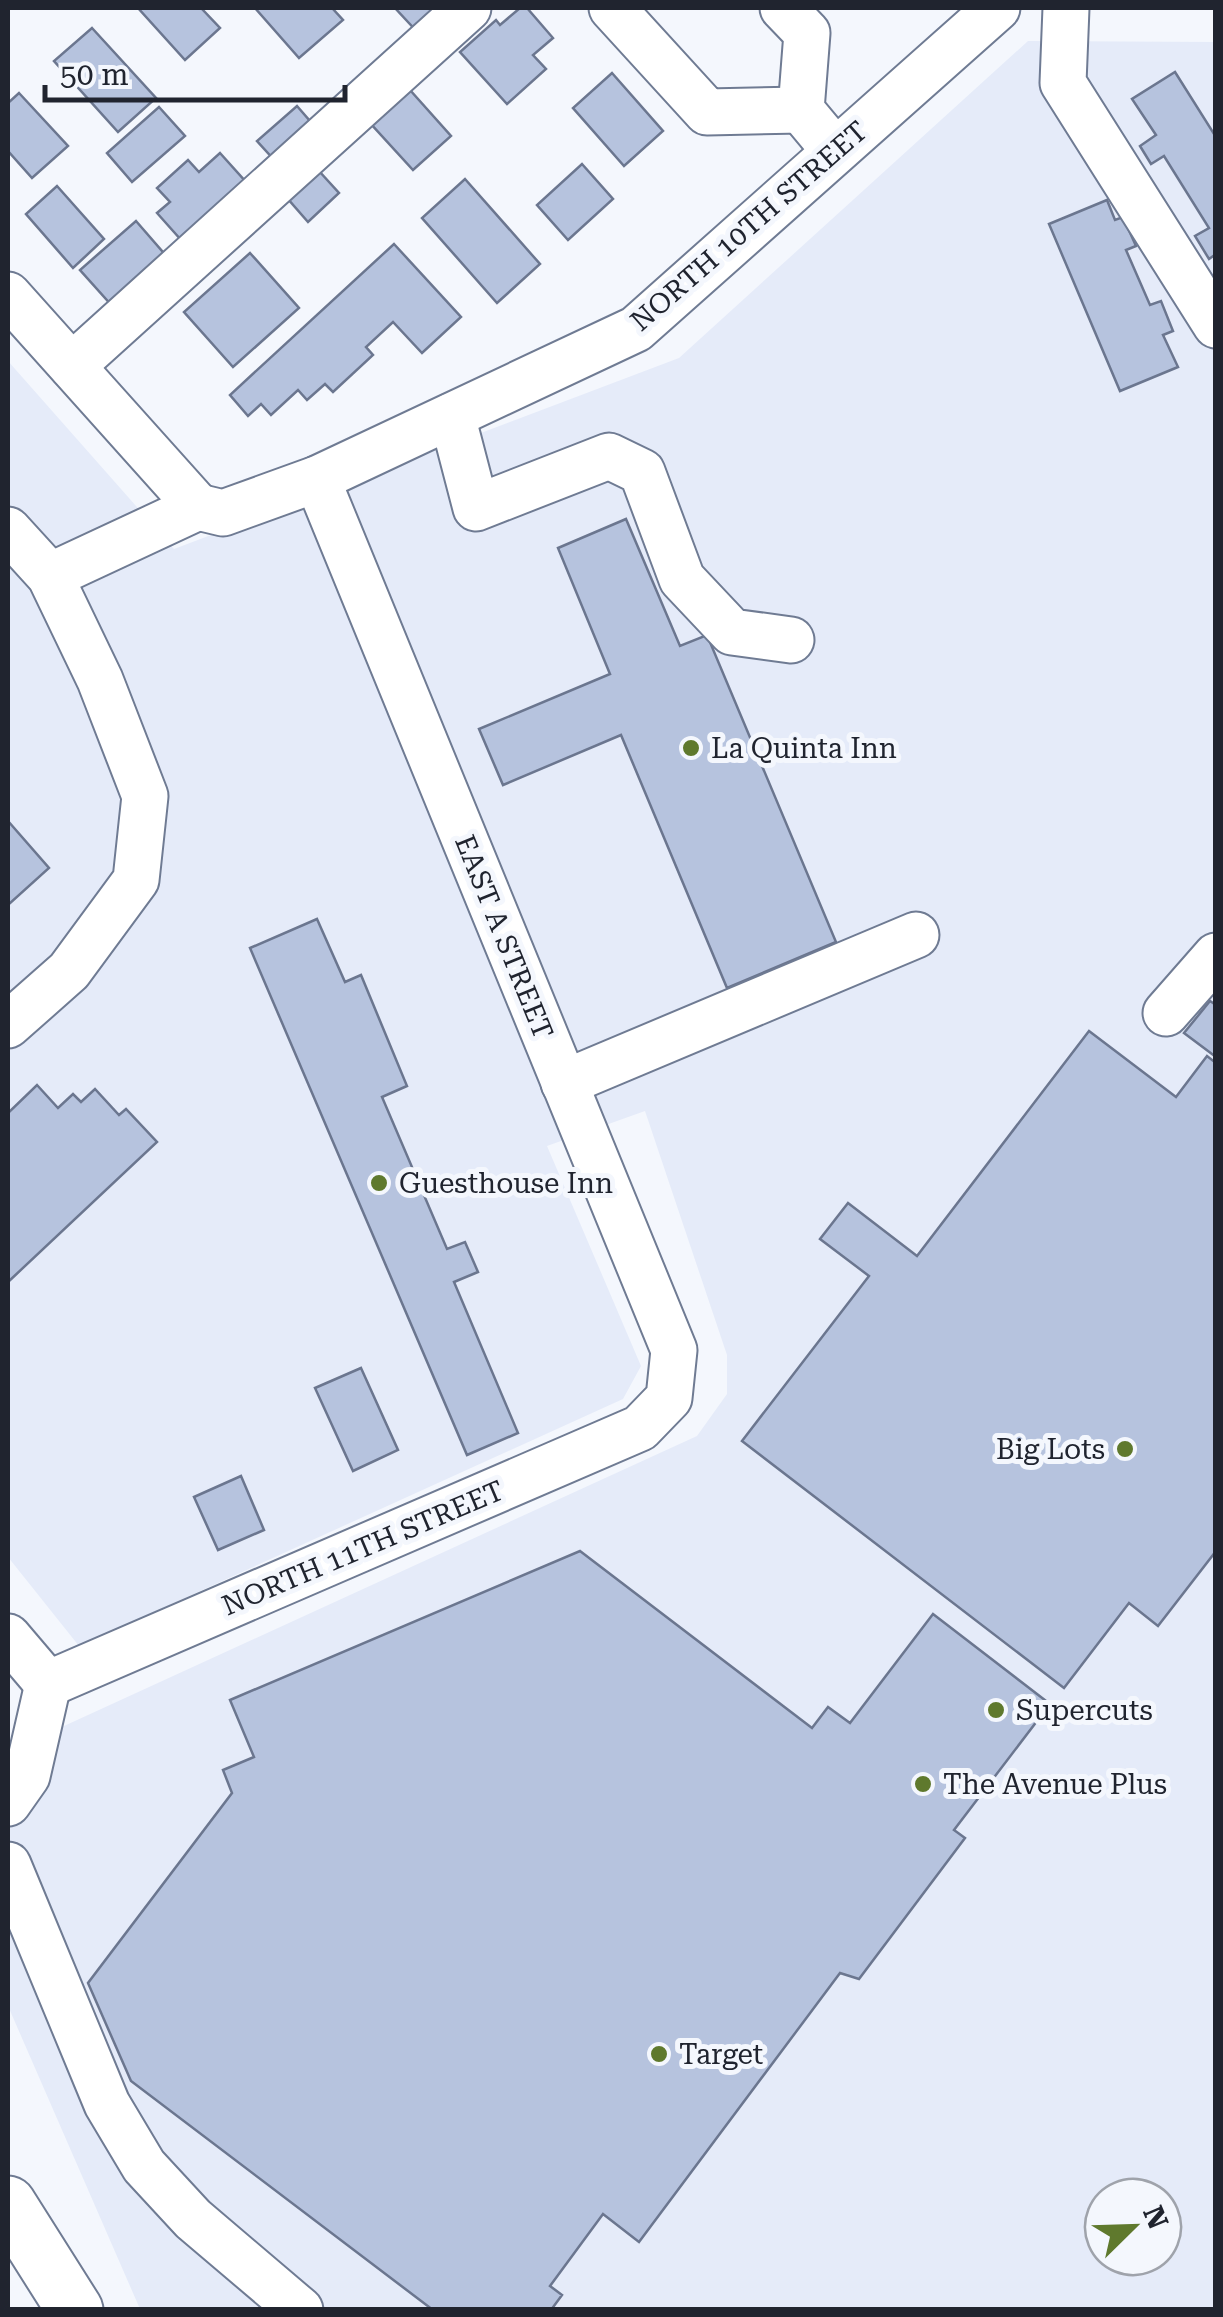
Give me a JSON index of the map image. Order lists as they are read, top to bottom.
{
  "streets": {
    "street": ["NORTH 10TH STREET", "EAST A STREET", "NORTH 11TH STREET"]
  },
  "crossings": [
    ["NORTH 10TH STREET", "EAST A STREET"],
    ["EAST A STREET", "NORTH 11TH STREET"]
  ],
  "places": [
    "La Quinta Inn",
    "Guesthouse Inn",
    "Big Lots",
    "Supercuts",
    "The Avenue Plus",
    "Target"
  ],
  "scale_bar": "50 m",
  "north": "top right"
}
